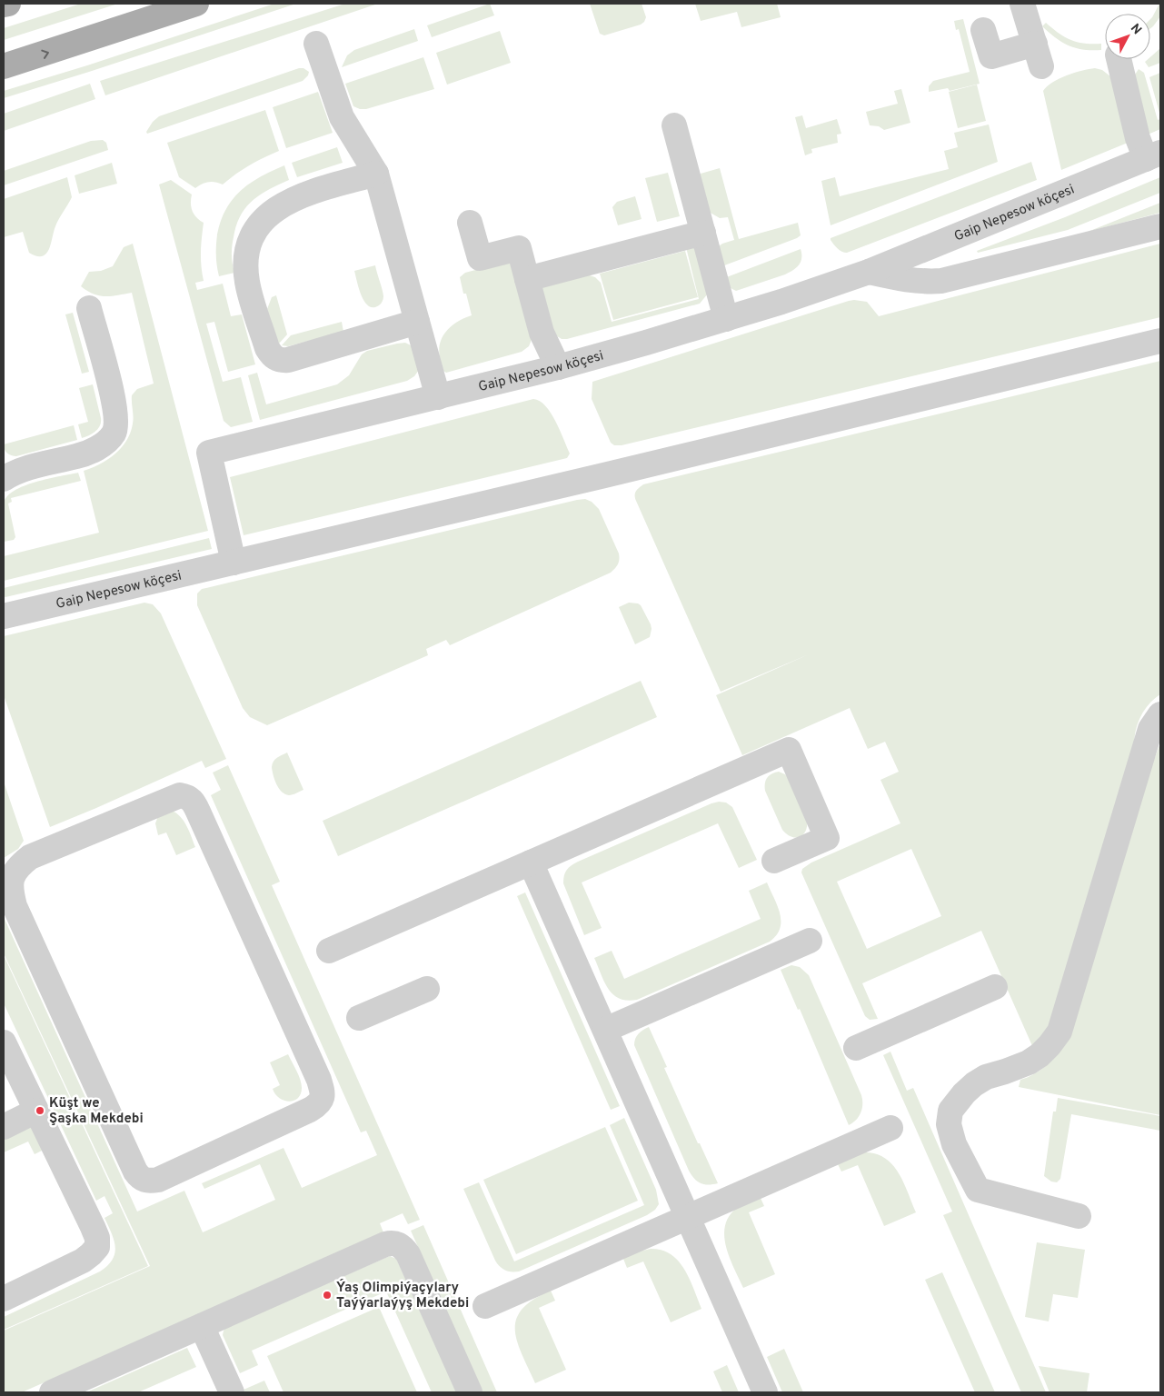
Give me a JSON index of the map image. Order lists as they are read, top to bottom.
{
  "streets": {
    "street": ["Gaip Nepesow köçesi"]
  },
  "places": ["Küşt we Şaşka Mekdebi", "Ýaş Olimpiýaçylary Taýýarlaýyş Mekdebi"],
  "north": "top right"
}
